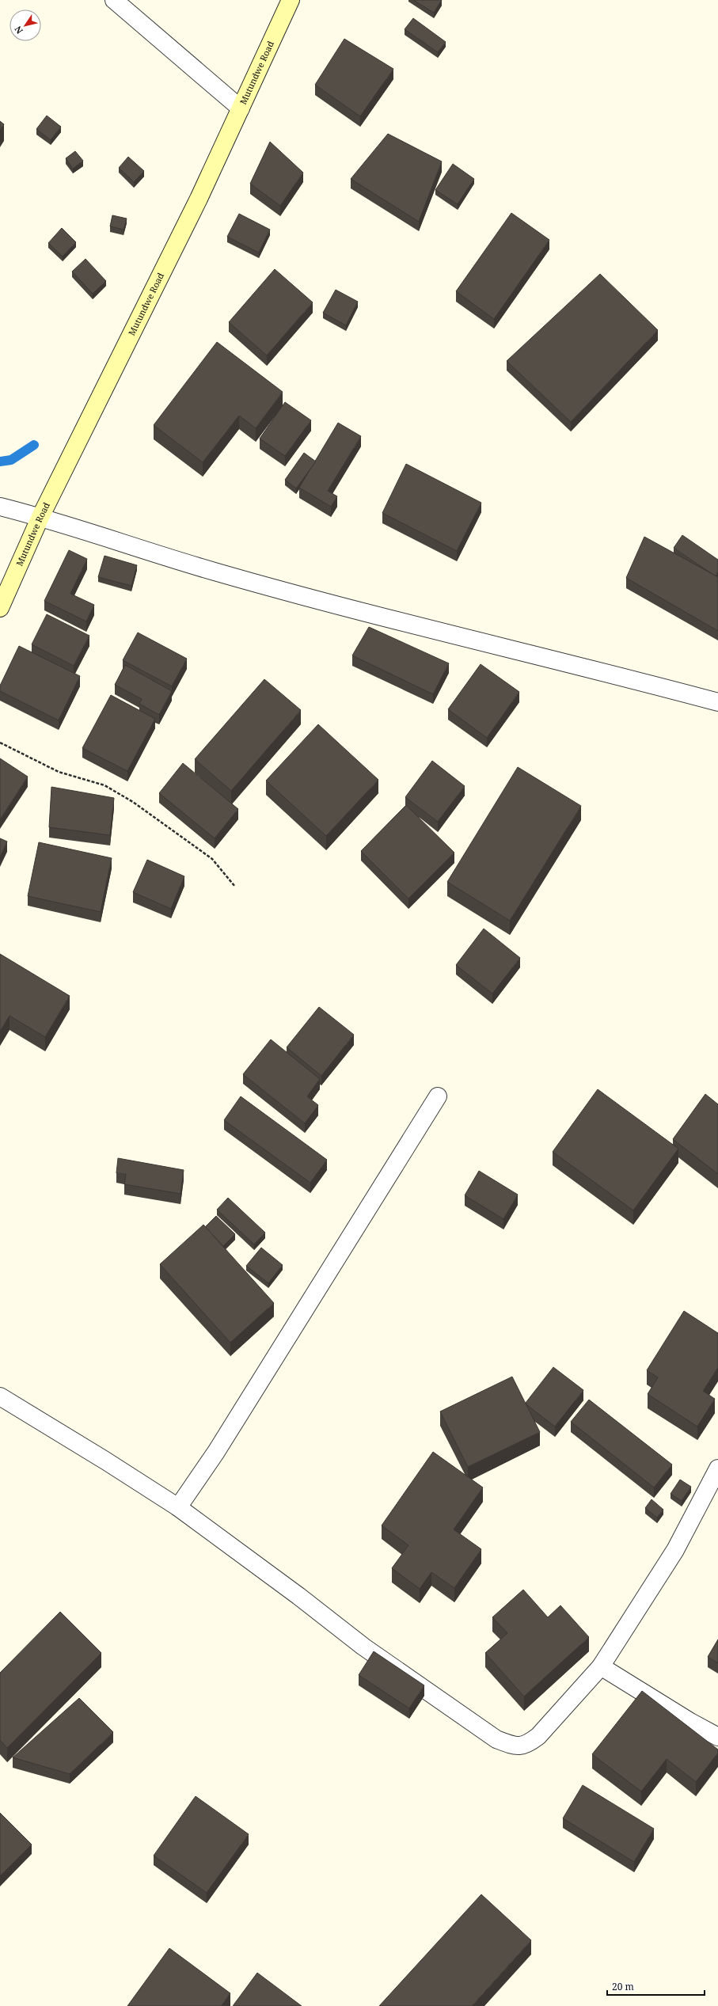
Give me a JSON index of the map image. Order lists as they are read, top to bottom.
{
  "streets": {
    "main road": ["Mutundwe Road"]
  },
  "scale_bar": "20 m",
  "north": "bottom left"
}
